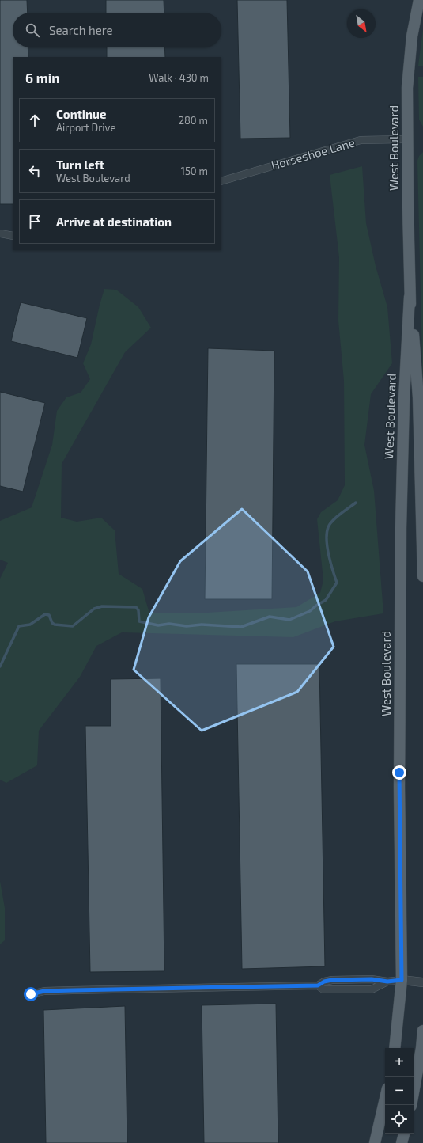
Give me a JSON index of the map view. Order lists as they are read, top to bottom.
{
  "streets": {
    "main road": ["West Boulevard"],
    "street": ["Horseshoe Lane"]
  },
  "crossings": [
    ["West Boulevard", "Horseshoe Lane"]
  ],
  "north": "bottom right",
  "page": {
    "search": "Search here",
    "heading": ["6 min", "Walk · 430 m"],
    "list": [
      ["Continue", "Airport Drive", "280 m"],
      ["Turn left", "West Boulevard", "150 m"],
      "Arrive at destination"
    ],
    "map_buttons": ["+", "−"]
  }
}
